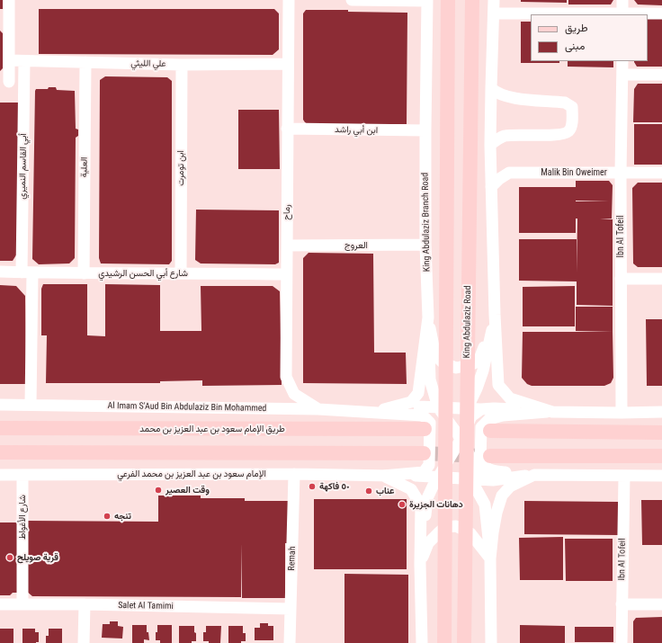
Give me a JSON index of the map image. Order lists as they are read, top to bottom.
{
  "streets": {
    "main road": ["King Abdulaziz Road", "طريق الإمام سعود بن عبد العزيز بن محمد"],
    "street": [
      "علي الليثي",
      "ابن أبي راشد",
      "أبي القاسم النميري",
      "العلية",
      "ابن تومرت",
      "Malik Bin Oweimer",
      "رماح",
      "King Abdulaziz Branch Road",
      "Ibn Al Tofeil",
      "العروج",
      "شارع أبي الحسن الرشيدي",
      "Al Imam S'Aud Bin Abdulaziz Bin Mohammed",
      "الإمام سعود بن عبد العزيز بن محمد الفرعي",
      "شارع الأغواط",
      "Remah",
      "Salet Al Tamimi"
    ]
  },
  "crossings": [
    ["علي الليثي", "أبي القاسم النميري"],
    ["علي الليثي", "العلية"],
    ["علي الليثي", "ابن تومرت"],
    ["علي الليثي", "رماح"],
    ["ابن أبي راشد", "رماح"],
    ["ابن أبي راشد", "King Abdulaziz Branch Road"],
    ["أبي القاسم النميري", "شارع أبي الحسن الرشيدي"],
    ["أبي القاسم النميري", "Al Imam S'Aud Bin Abdulaziz Bin Mohammed"],
    ["العلية", "شارع أبي الحسن الرشيدي"],
    ["ابن تومرت", "شارع أبي الحسن الرشيدي"],
    ["Malik Bin Oweimer", "Ibn Al Tofeil"],
    ["رماح", "العروج"],
    ["رماح", "شارع أبي الحسن الرشيدي"],
    ["رماح", "Al Imam S'Aud Bin Abdulaziz Bin Mohammed"],
    ["King Abdulaziz Branch Road", "العروج"],
    ["King Abdulaziz Branch Road", "Al Imam S'Aud Bin Abdulaziz Bin Mohammed"],
    ["الإمام سعود بن عبد العزيز بن محمد الفرعي", "شارع الأغواط"],
    ["الإمام سعود بن عبد العزيز بن محمد الفرعي", "Remah"],
    ["شارع الأغواط", "Salet Al Tamimi"],
    ["Remah", "Salet Al Tamimi"]
  ],
  "places": [
    "٥٠ فاكهة",
    "وقت العصير",
    "عناب",
    "دهانات الجزيرة",
    "تنجه",
    "قرية صويلح"
  ],
  "legend": ["طريق", "مبنى"]
}
